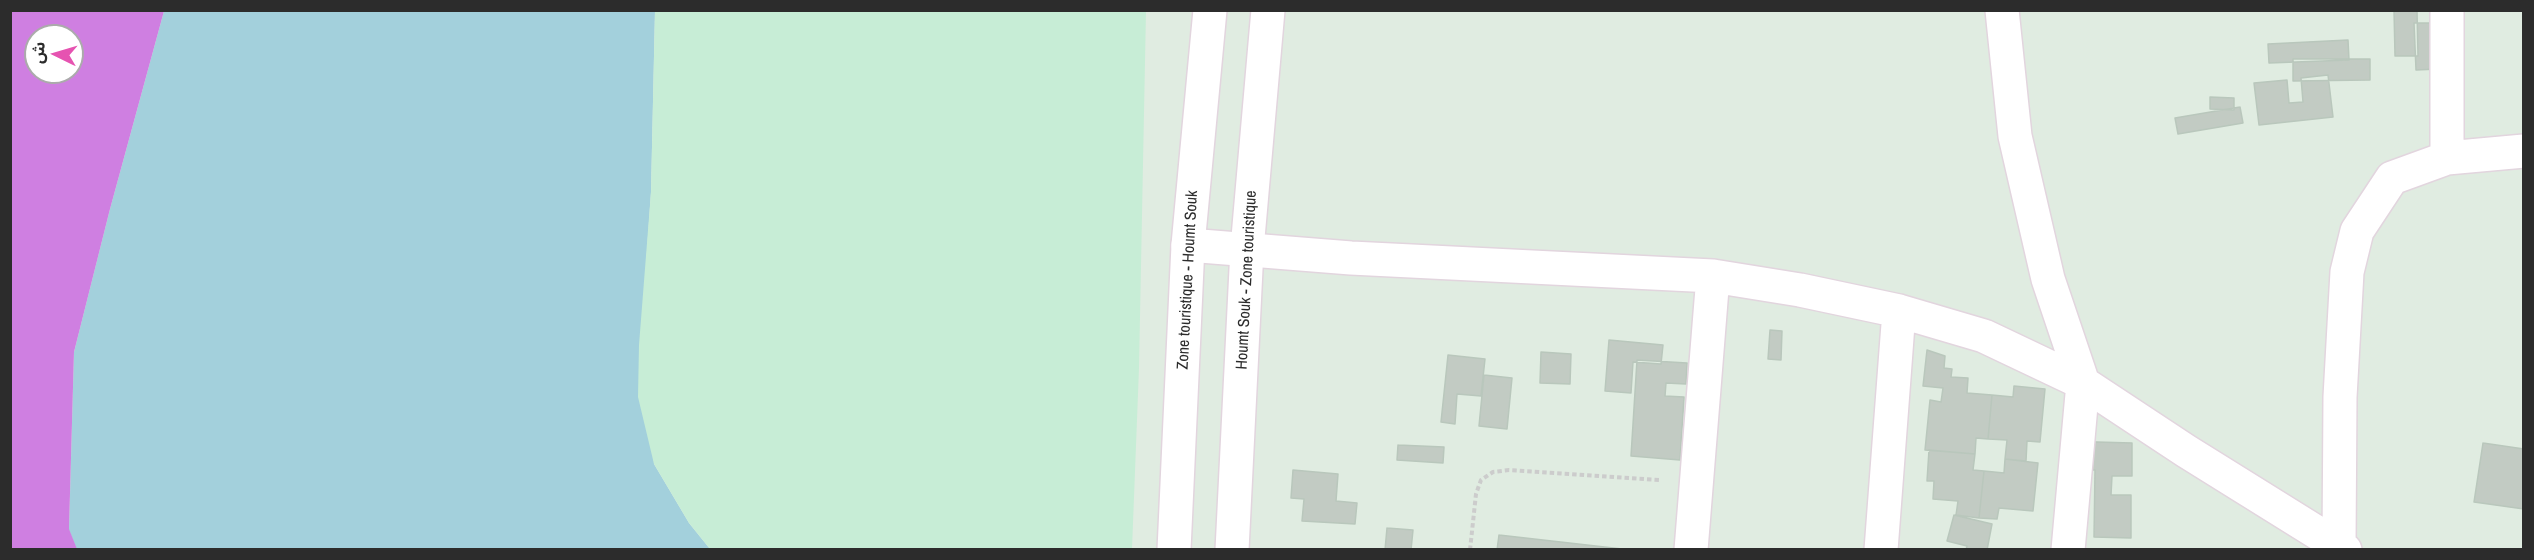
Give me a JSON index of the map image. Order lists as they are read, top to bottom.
{
  "streets": {
    "street": ["Zone touristique - Houmt Souk", "Houmt Souk - Zone touristique"]
  },
  "north": "left"
}
